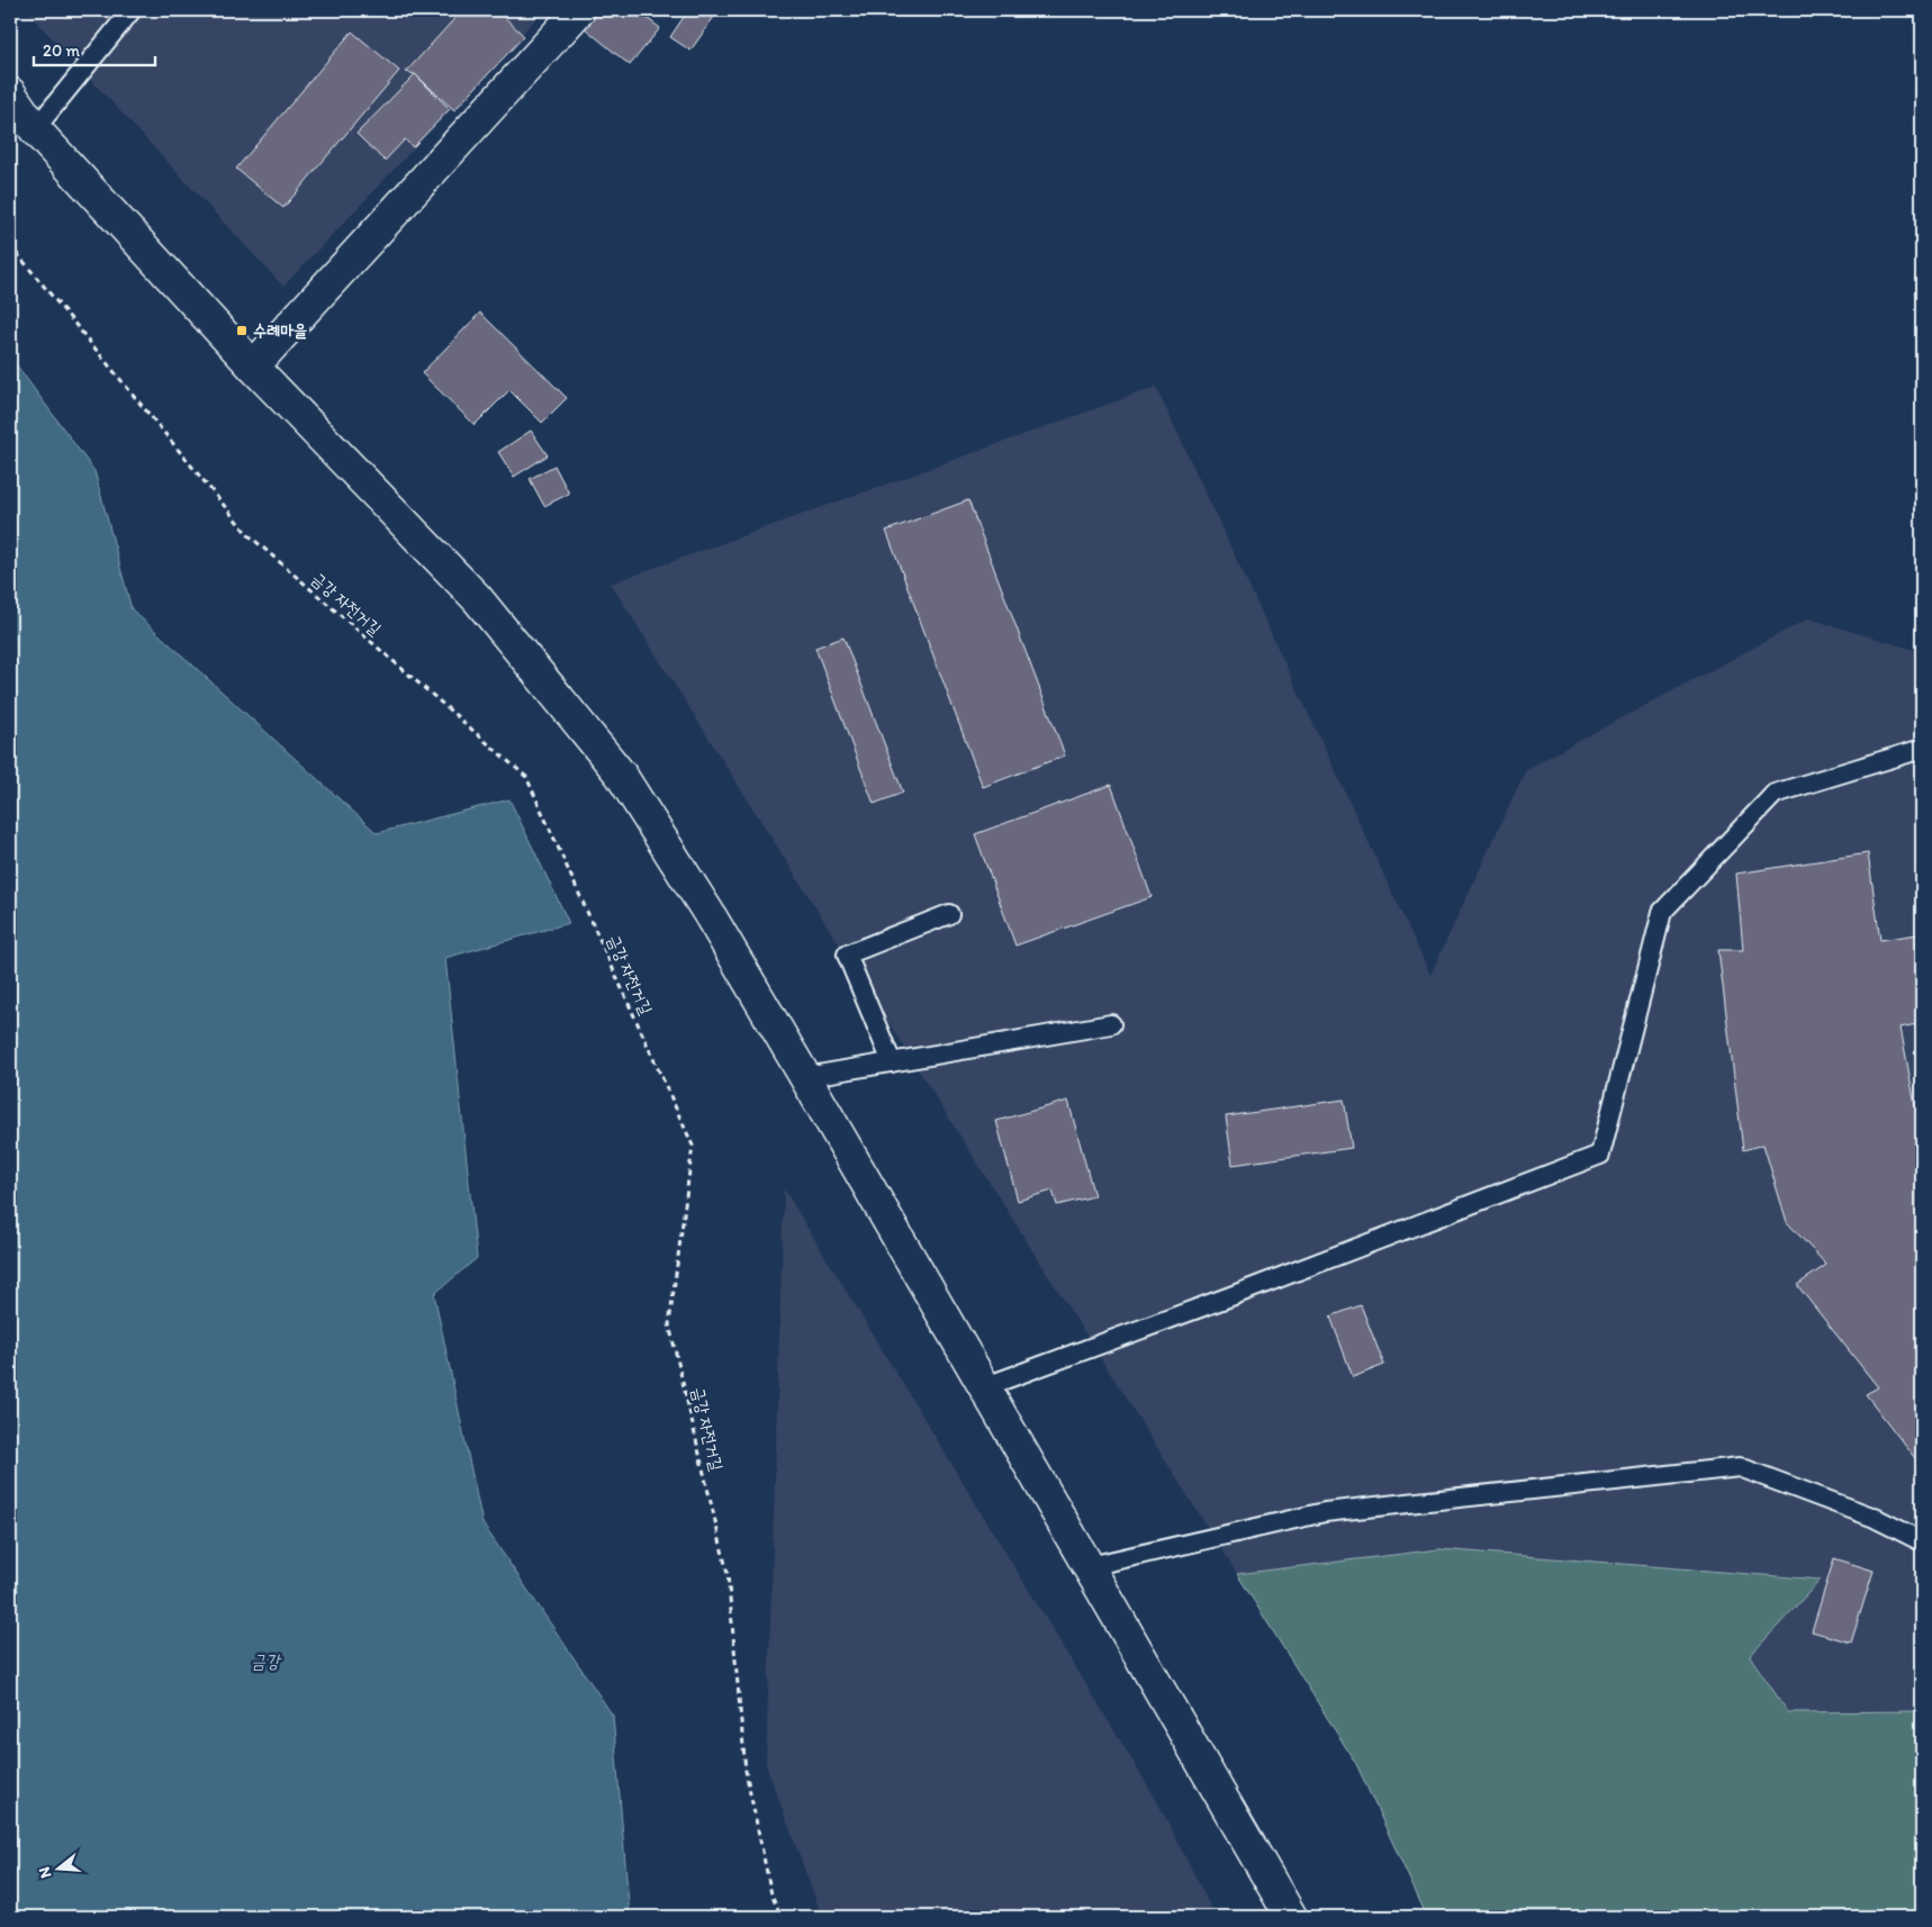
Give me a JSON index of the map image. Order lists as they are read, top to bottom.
{
  "streets": {
    "path": ["금강 자전거길"]
  },
  "water": ["금강"],
  "places": {
    "transit": ["수례마을"]
  },
  "scale_bar": "20 m",
  "north": "left"
}
